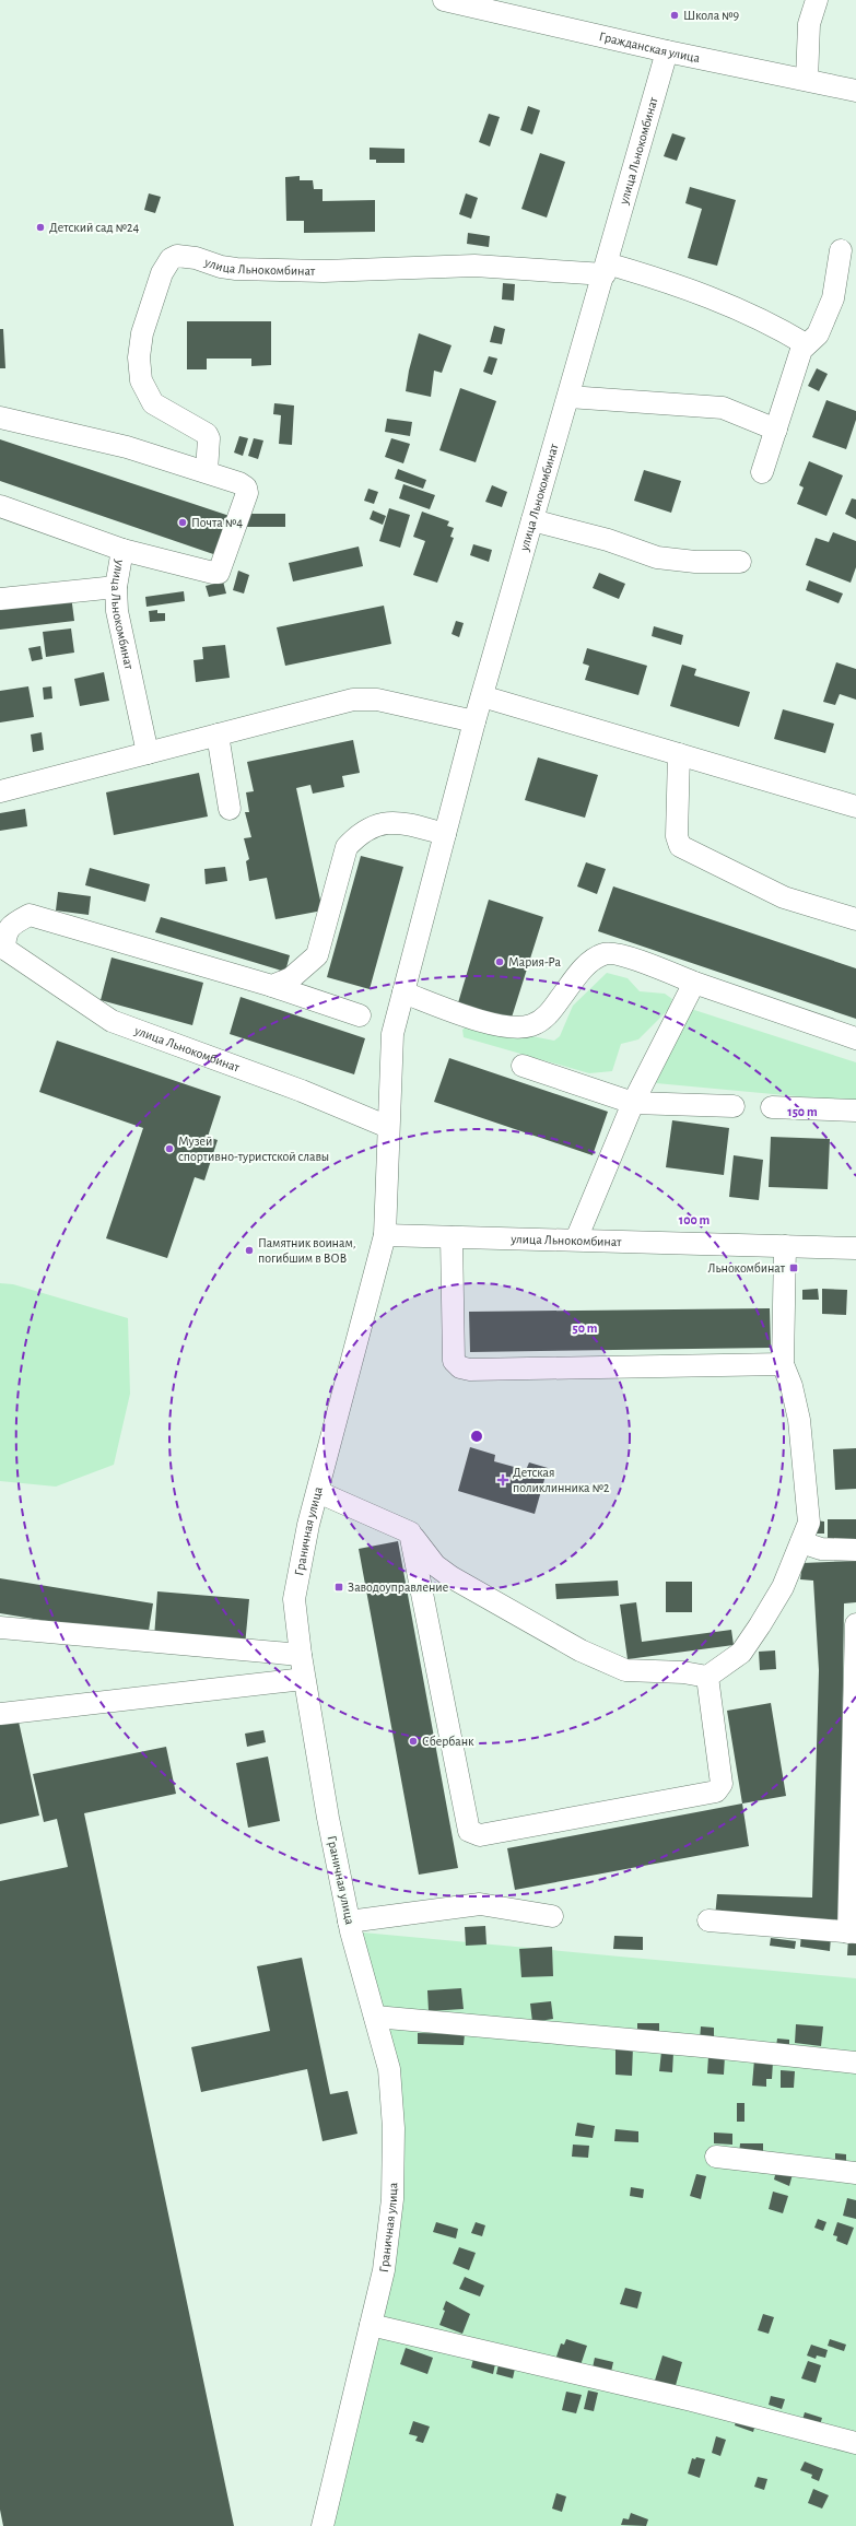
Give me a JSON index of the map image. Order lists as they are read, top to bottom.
{
  "streets": {
    "street": ["Гражданская улица", "улица Льнокомбинат", "Граничная улица"]
  },
  "crossings": [
    ["Гражданская улица", "улица Льнокомбинат"],
    ["улица Льнокомбинат", "Граничная улица"]
  ],
  "places": {
    "other": [
      "Школа №9",
      "Детский сад №24",
      "Почта №4",
      "Мария-Ра",
      "Музей спортивно-туристской славы",
      "Памятник воинам, погибшим в ВОВ",
      "Сбербанк"
    ],
    "transit": ["Льнокомбинат", "Заводоуправление"],
    "health": ["Детская поликлинника №2"]
  },
  "rings": ["150 m", "100 m", "50 m"]
}
